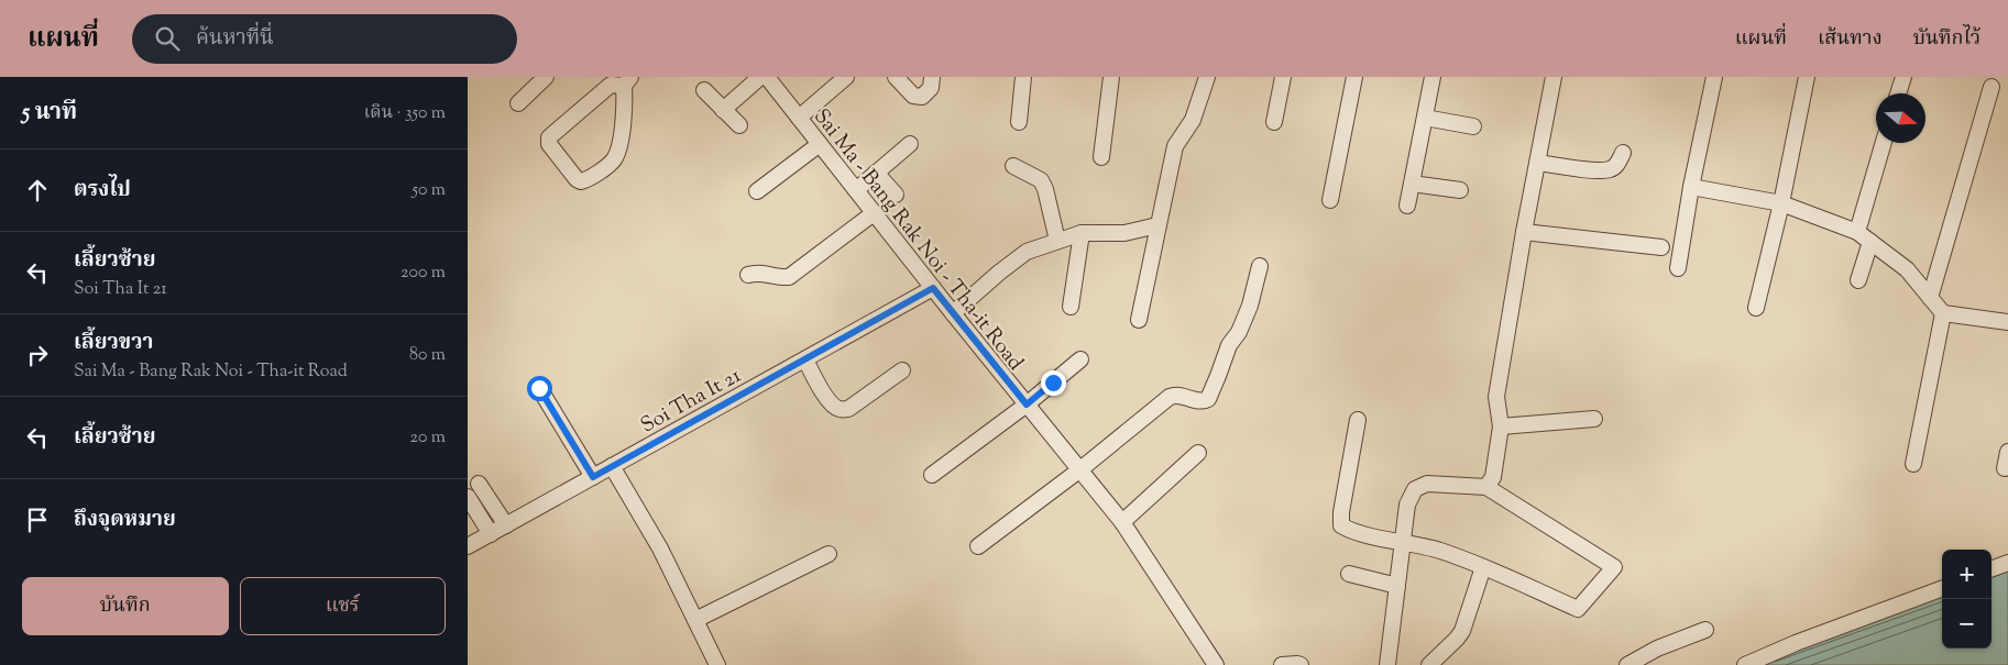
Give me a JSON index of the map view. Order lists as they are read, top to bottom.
{
  "streets": {
    "street": ["Sai Ma - Bang Rak Noi - Tha-it Road", "Soi Tha It 21"]
  },
  "crossings": [
    ["Sai Ma - Bang Rak Noi - Tha-it Road", "Soi Tha It 21"]
  ],
  "north": "right",
  "page": {
    "header": "แผนที่",
    "search": "ค้นหาที่นี่",
    "nav": ["แผนที่", "เส้นทาง", "บันทึกไว้"],
    "heading": ["5 นาที", "เดิน · 350 m"],
    "list": [
      ["ตรงไป", "50 m"],
      ["เลี้ยวซ้าย", "Soi Tha It 21", "200 m"],
      ["เลี้ยวขวา", "Sai Ma - Bang Rak Noi - Tha-it Road", "80 m"],
      ["เลี้ยวซ้าย", "20 m"],
      "ถึงจุดหมาย"
    ],
    "map_buttons": ["+", "−"],
    "buttons": ["บันทึก", "แชร์"]
  }
}
